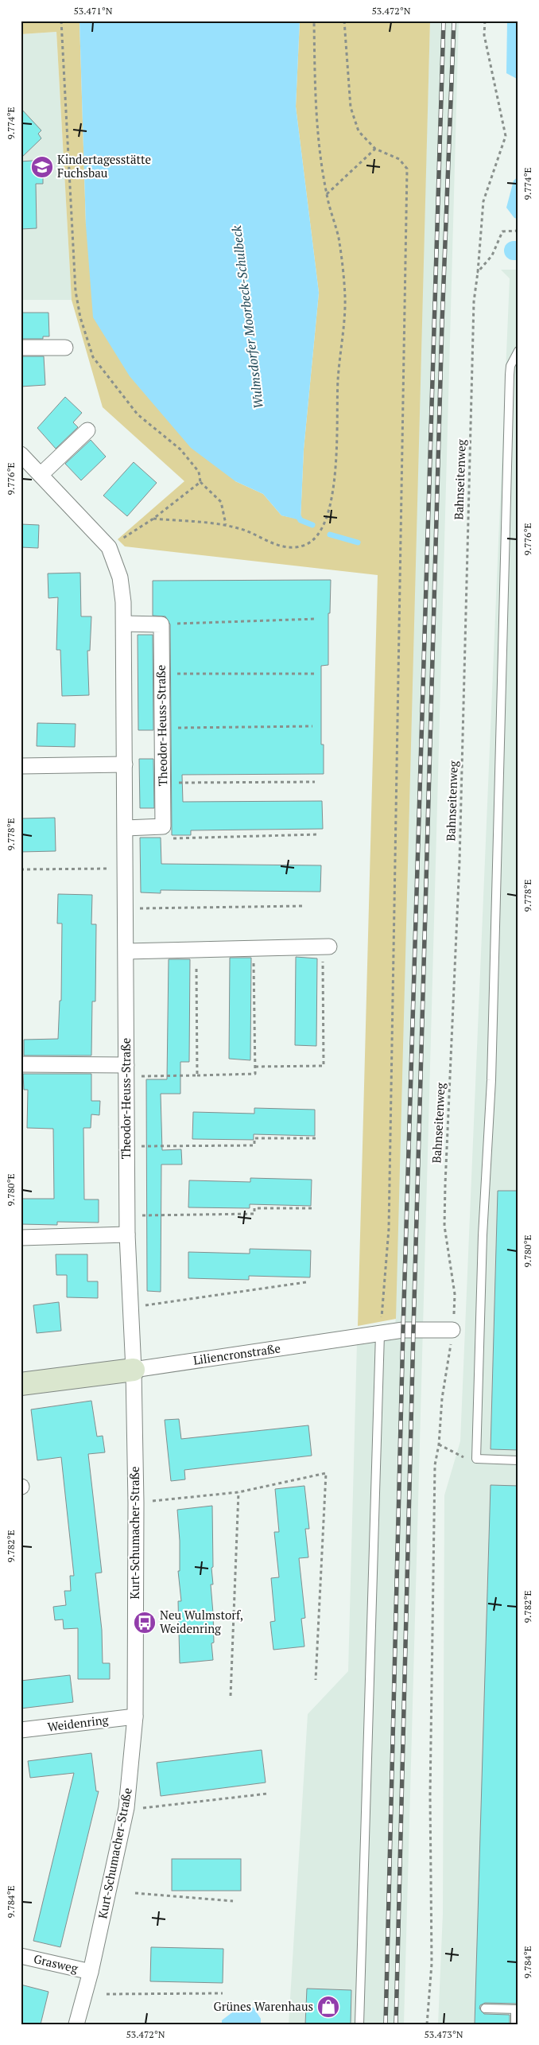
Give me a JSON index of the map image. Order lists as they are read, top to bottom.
{
  "streets": {
    "street": [
      "Theodor-Heuss-Straße",
      "Liliencronstraße",
      "Kurt-Schumacher-Straße",
      "Weidenring",
      "Grasweg"
    ],
    "path": ["Bahnseitenweg"]
  },
  "crossings": [
    ["Bahnseitenweg", "Liliencronstraße"],
    ["Theodor-Heuss-Straße", "Liliencronstraße"],
    ["Theodor-Heuss-Straße", "Kurt-Schumacher-Straße"],
    ["Liliencronstraße", "Kurt-Schumacher-Straße"],
    ["Kurt-Schumacher-Straße", "Weidenring"],
    ["Kurt-Schumacher-Straße", "Grasweg"]
  ],
  "water": ["Wulmsdorfer Moorbeck-Schulbeck"],
  "places": {
    "school or university": ["Kindertagesstätte Fuchsbau"],
    "bus stop": ["Neu Wulmstorf, Weidenring"],
    "shop": ["Grünes Warenhaus"]
  },
  "coordinates": [
    "53.471°N",
    "53.472°N",
    "9.774°E",
    "9.776°E",
    "9.778°E",
    "9.780°E",
    "9.782°E",
    "9.784°E",
    "53.473°N"
  ]
}
